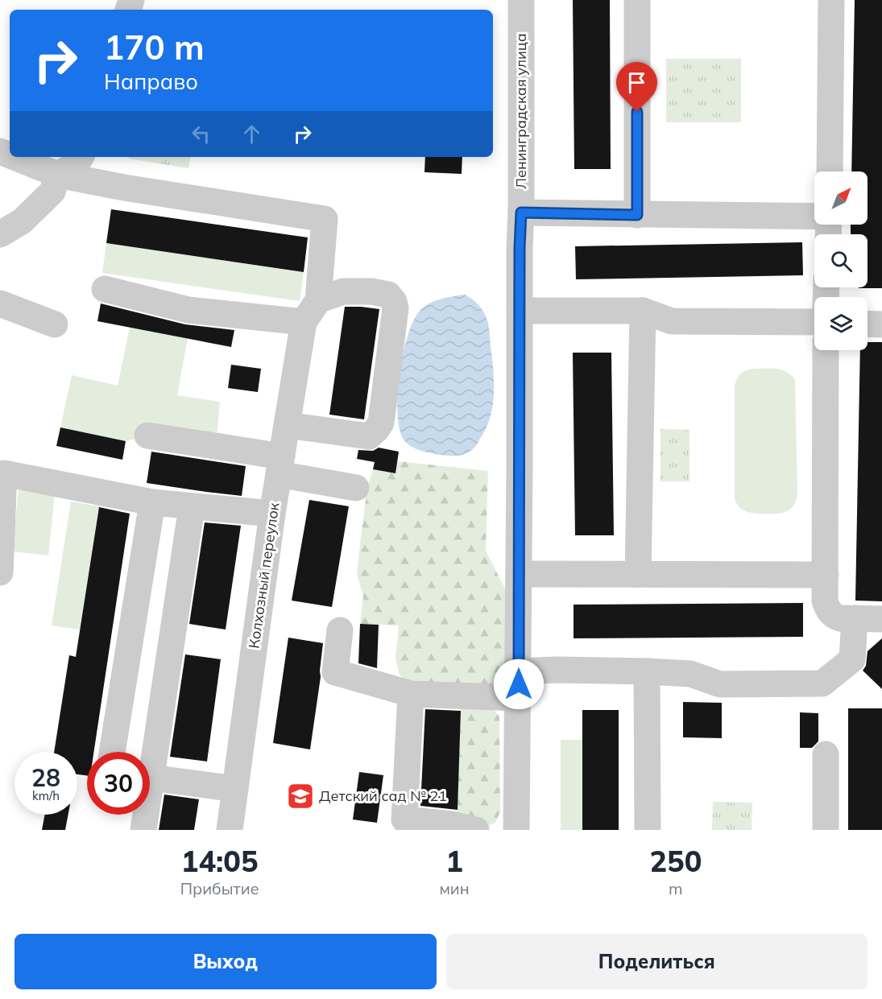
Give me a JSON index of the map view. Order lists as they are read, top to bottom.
{
  "streets": {
    "street": ["Ленинградская улица", "Колхозный переулок"]
  },
  "places": {
    "school or university": ["Детский сад № 21"]
  },
  "north": "top right",
  "page": {
    "turn": ["170 m", "Направо"],
    "speed": "28 km/h",
    "limit": "30",
    "eta": [
      "14:05",
      "Прибытие",
      "1",
      "мин",
      "250",
      "m"
    ],
    "buttons": ["Выход", "Поделиться"]
  }
}
